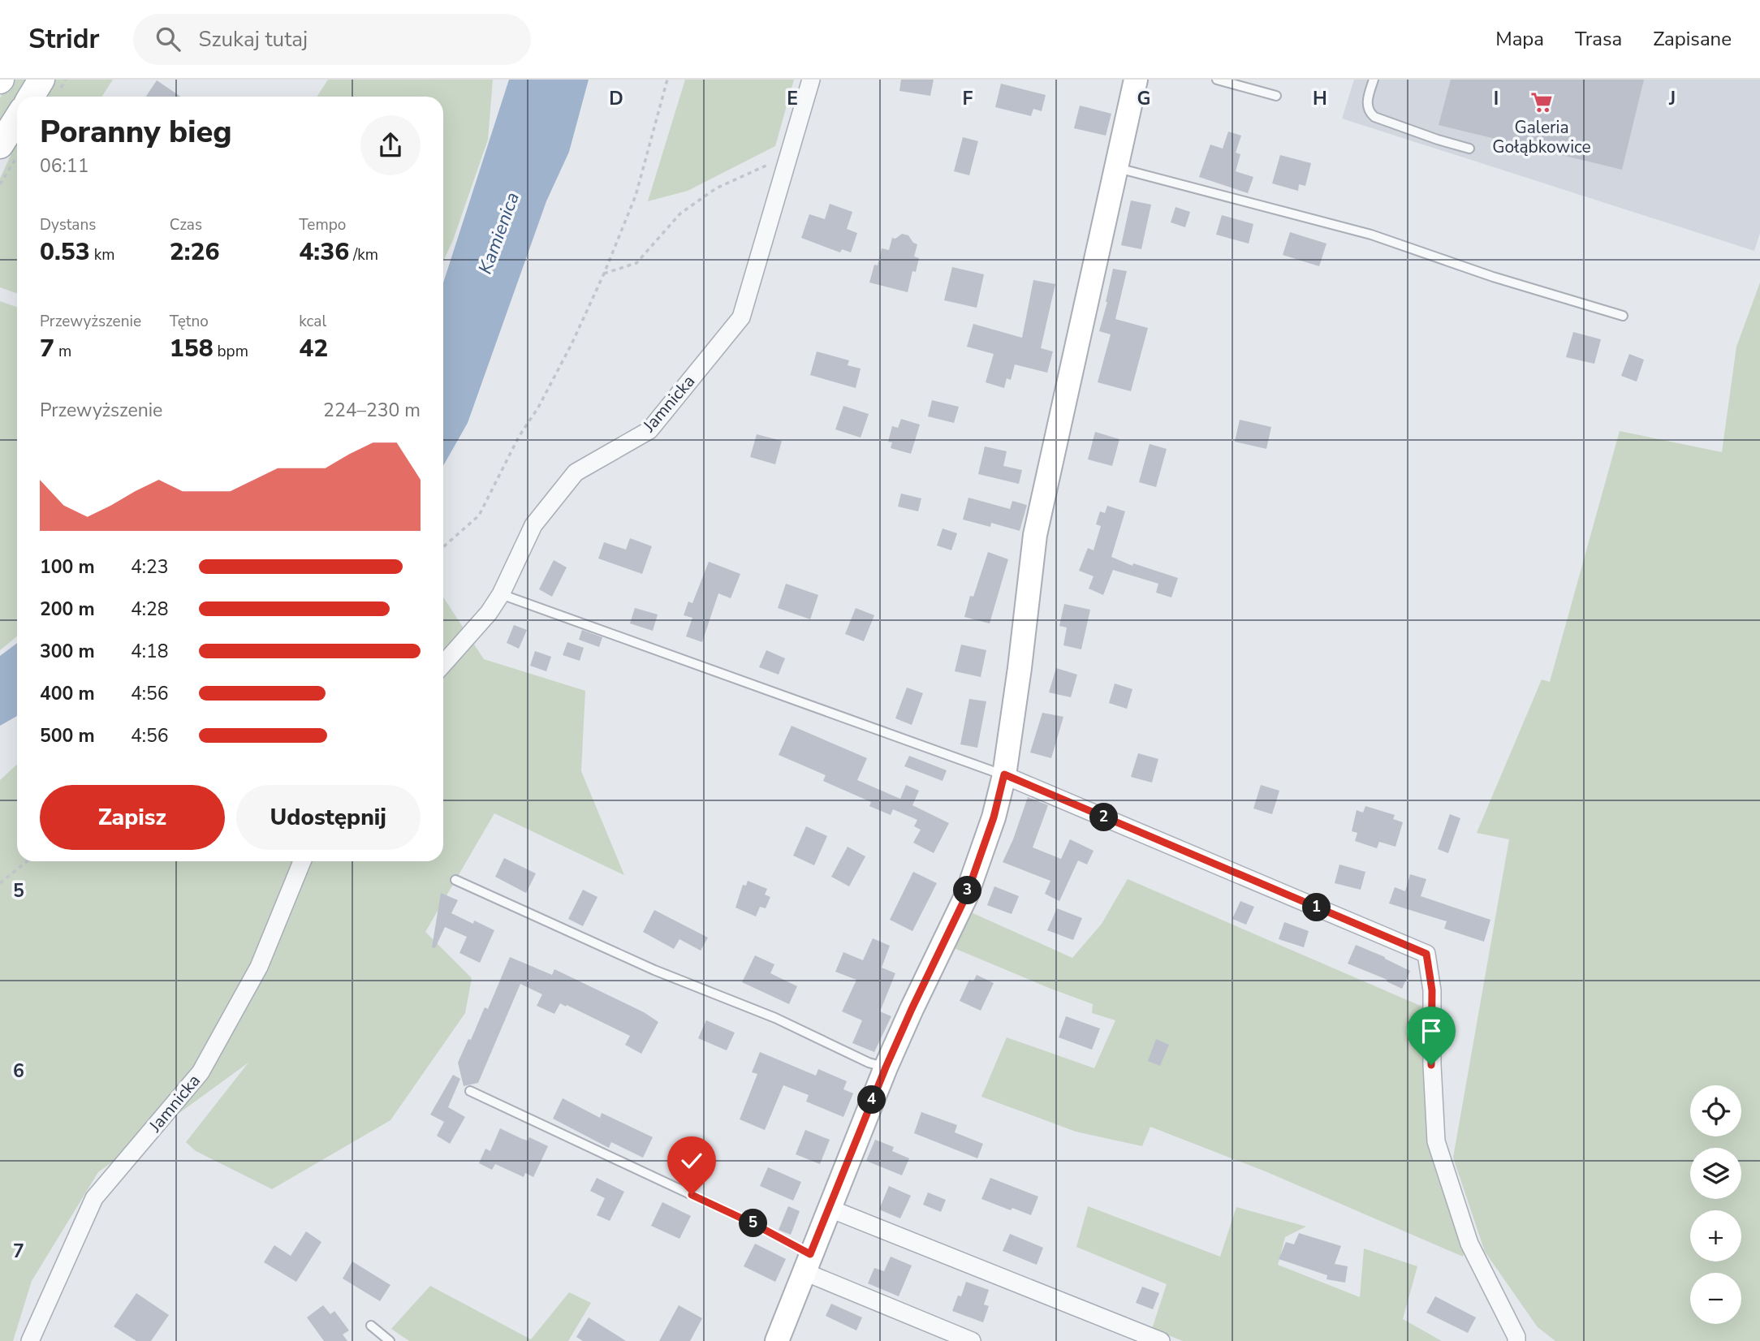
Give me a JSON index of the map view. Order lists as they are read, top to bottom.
{
  "streets": {
    "street": ["Jamnicka"]
  },
  "water": ["Kamienica"],
  "places": {
    "supermarket": ["Galeria Gołąbkowice"]
  },
  "page": {
    "header": "Stridr",
    "search": "Szukaj tutaj",
    "nav": ["Mapa", "Trasa", "Zapisane"],
    "heading": ["Poranny bieg", "06:11"],
    "stats": [
      ["Dystans", "0.53 km"],
      ["Czas", "2:26"],
      ["Tempo", "4:36 /km"],
      ["Przewyższenie", "7 m"],
      ["Tętno", "158 bpm"],
      ["kcal", "42"]
    ],
    "chart": ["Przewyższenie", "224–230 m"],
    "list": [
      {
        "name": "100 m",
        "note": "4:23"
      },
      {
        "name": "200 m",
        "note": "4:28"
      },
      {
        "name": "300 m",
        "note": "4:18"
      },
      {
        "name": "400 m",
        "note": "4:56"
      },
      {
        "name": "500 m",
        "note": "4:56"
      }
    ],
    "buttons": ["Zapisz", "Udostępnij"],
    "pins": [
      "2",
      "3",
      "1",
      "4",
      "5"
    ],
    "map_buttons": ["+", "−"]
  },
  "grid": {
    "columns": [
      "D",
      "E",
      "F",
      "G",
      "H",
      "I",
      "J"
    ],
    "rows": ["5", "6", "7"]
  }
}
